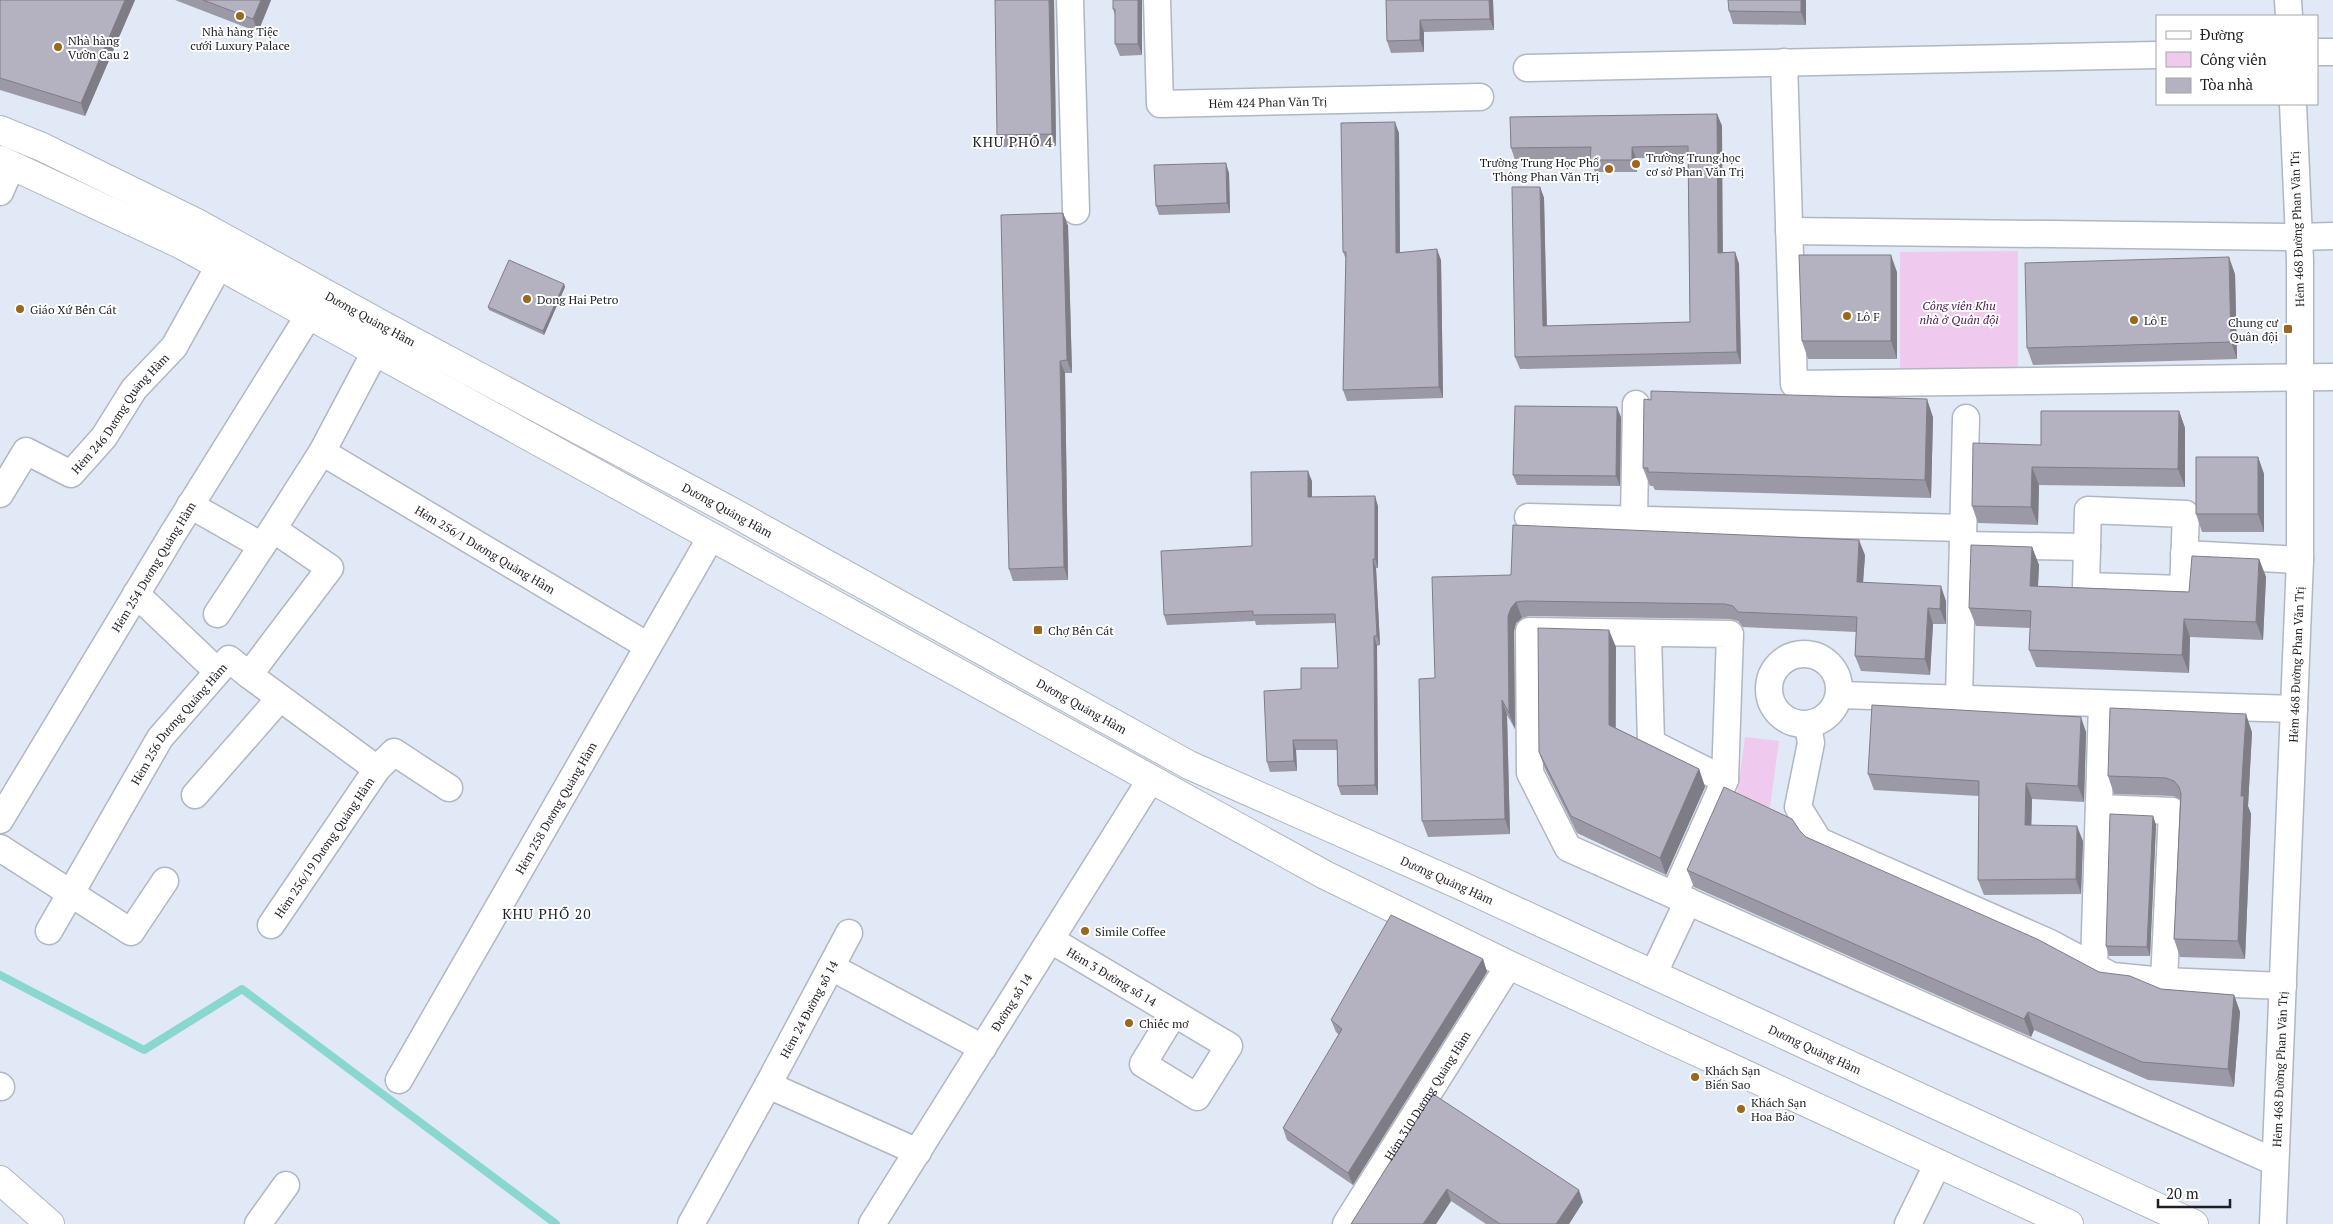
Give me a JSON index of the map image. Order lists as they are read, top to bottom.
{
  "streets": {
    "street": [
      "Hẻm 424 Phan Văn Trị",
      "Hẻm 468 Đường Phan Văn Trị",
      "Dương Quảng Hàm",
      "Hẻm 246 Dương Quảng Hàm",
      "Hẻm 256/1 Dương Quảng Hàm",
      "Hẻm 254 Dương Quảng Hàm",
      "Hẻm 256 Dương Quảng Hàm",
      "Hẻm 258 Dương Quảng Hàm",
      "Hẻm 256/19 Dương Quảng Hàm",
      "Hẻm 3 Đường số 14",
      "Đường số 14",
      "Hẻm 24 Đường số 14",
      "Hẻm 310 Dương Quảng Hàm"
    ]
  },
  "crossings": [
    ["Hẻm 256/1 Dương Quảng Hàm", "Hẻm 258 Dương Quảng Hàm"],
    ["Hẻm 256 Dương Quảng Hàm", "Hẻm 256/19 Dương Quảng Hàm"],
    ["Hẻm 3 Đường số 14", "Đường số 14"]
  ],
  "districts": ["KHU PHỐ 4", "KHU PHỐ 20"],
  "parks": ["Công viên Khu nhà ở Quân đội"],
  "places": {
    "other": [
      "Nhà hàng Tiệc cưới Luxury Palace",
      "Nhà hàng Vườn Cau 2",
      "Trường Trung học cơ sở Phan Văn Trị",
      "Trường Trung Học Phổ Thông Phan Văn Trị",
      "Dong Hai Petro",
      "Giáo Xứ Bến Cát",
      "Lô F",
      "Lô E",
      "Simile Coffee",
      "Chiếc mơ",
      "Khách Sạn Biển Sao",
      "Khách Sạn Hoa Bảo"
    ],
    "transit": ["Chung cư Quân đội", "Chợ Bến Cát"]
  },
  "legend": ["Đường", "Công viên", "Tòa nhà"],
  "scale_bar": "20 m"
}
